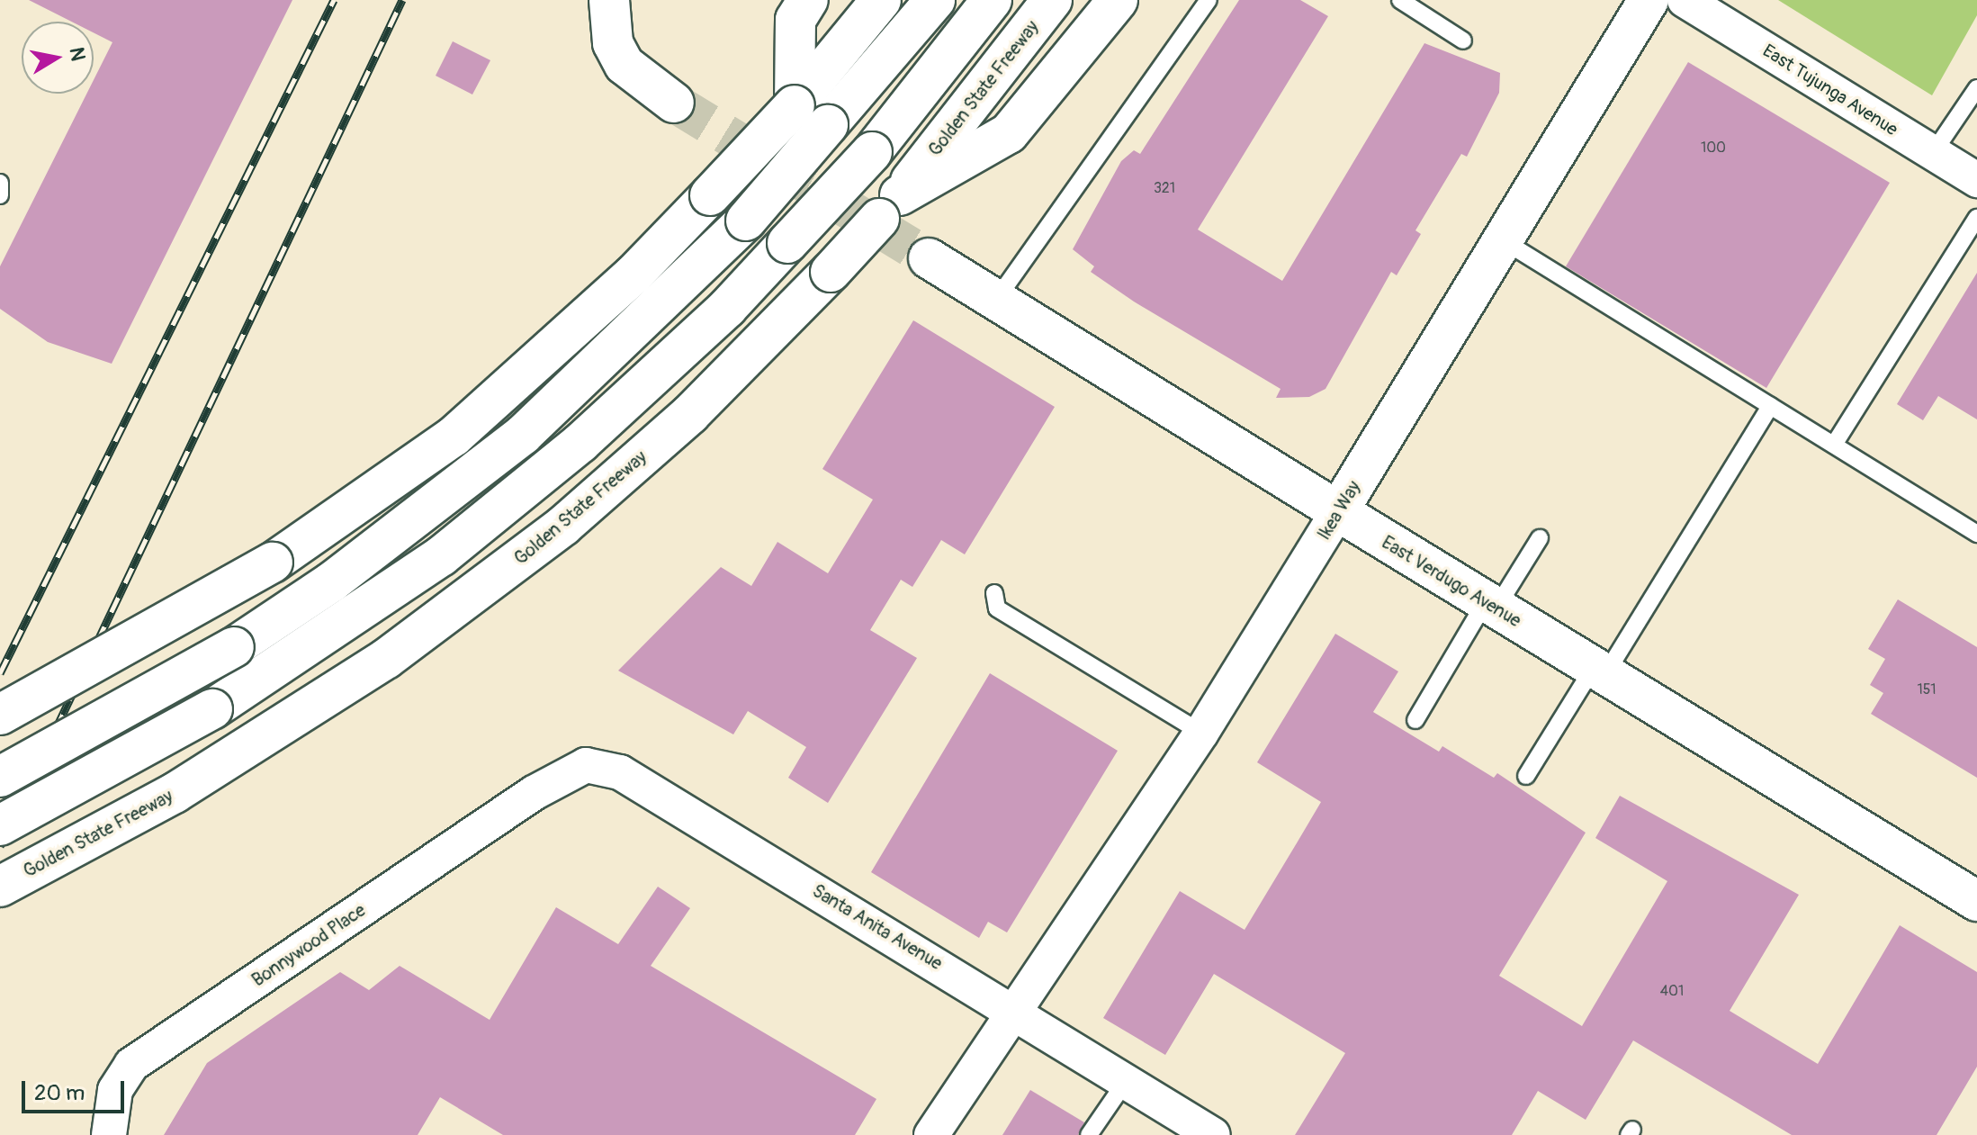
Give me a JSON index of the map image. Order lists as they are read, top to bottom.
{
  "streets": {
    "main road": ["Golden State Freeway", "Ikea Way", "East Verdugo Avenue"],
    "street": ["East Tujunga Avenue", "Santa Anita Avenue", "Bonnywood Place"]
  },
  "crossings": [
    ["Ikea Way", "East Verdugo Avenue"],
    ["Ikea Way", "Santa Anita Avenue"],
    ["Santa Anita Avenue", "Bonnywood Place"]
  ],
  "house_numbers": [
    "100",
    "321",
    "151",
    "401"
  ],
  "scale_bar": "20 m",
  "north": "right"
}
